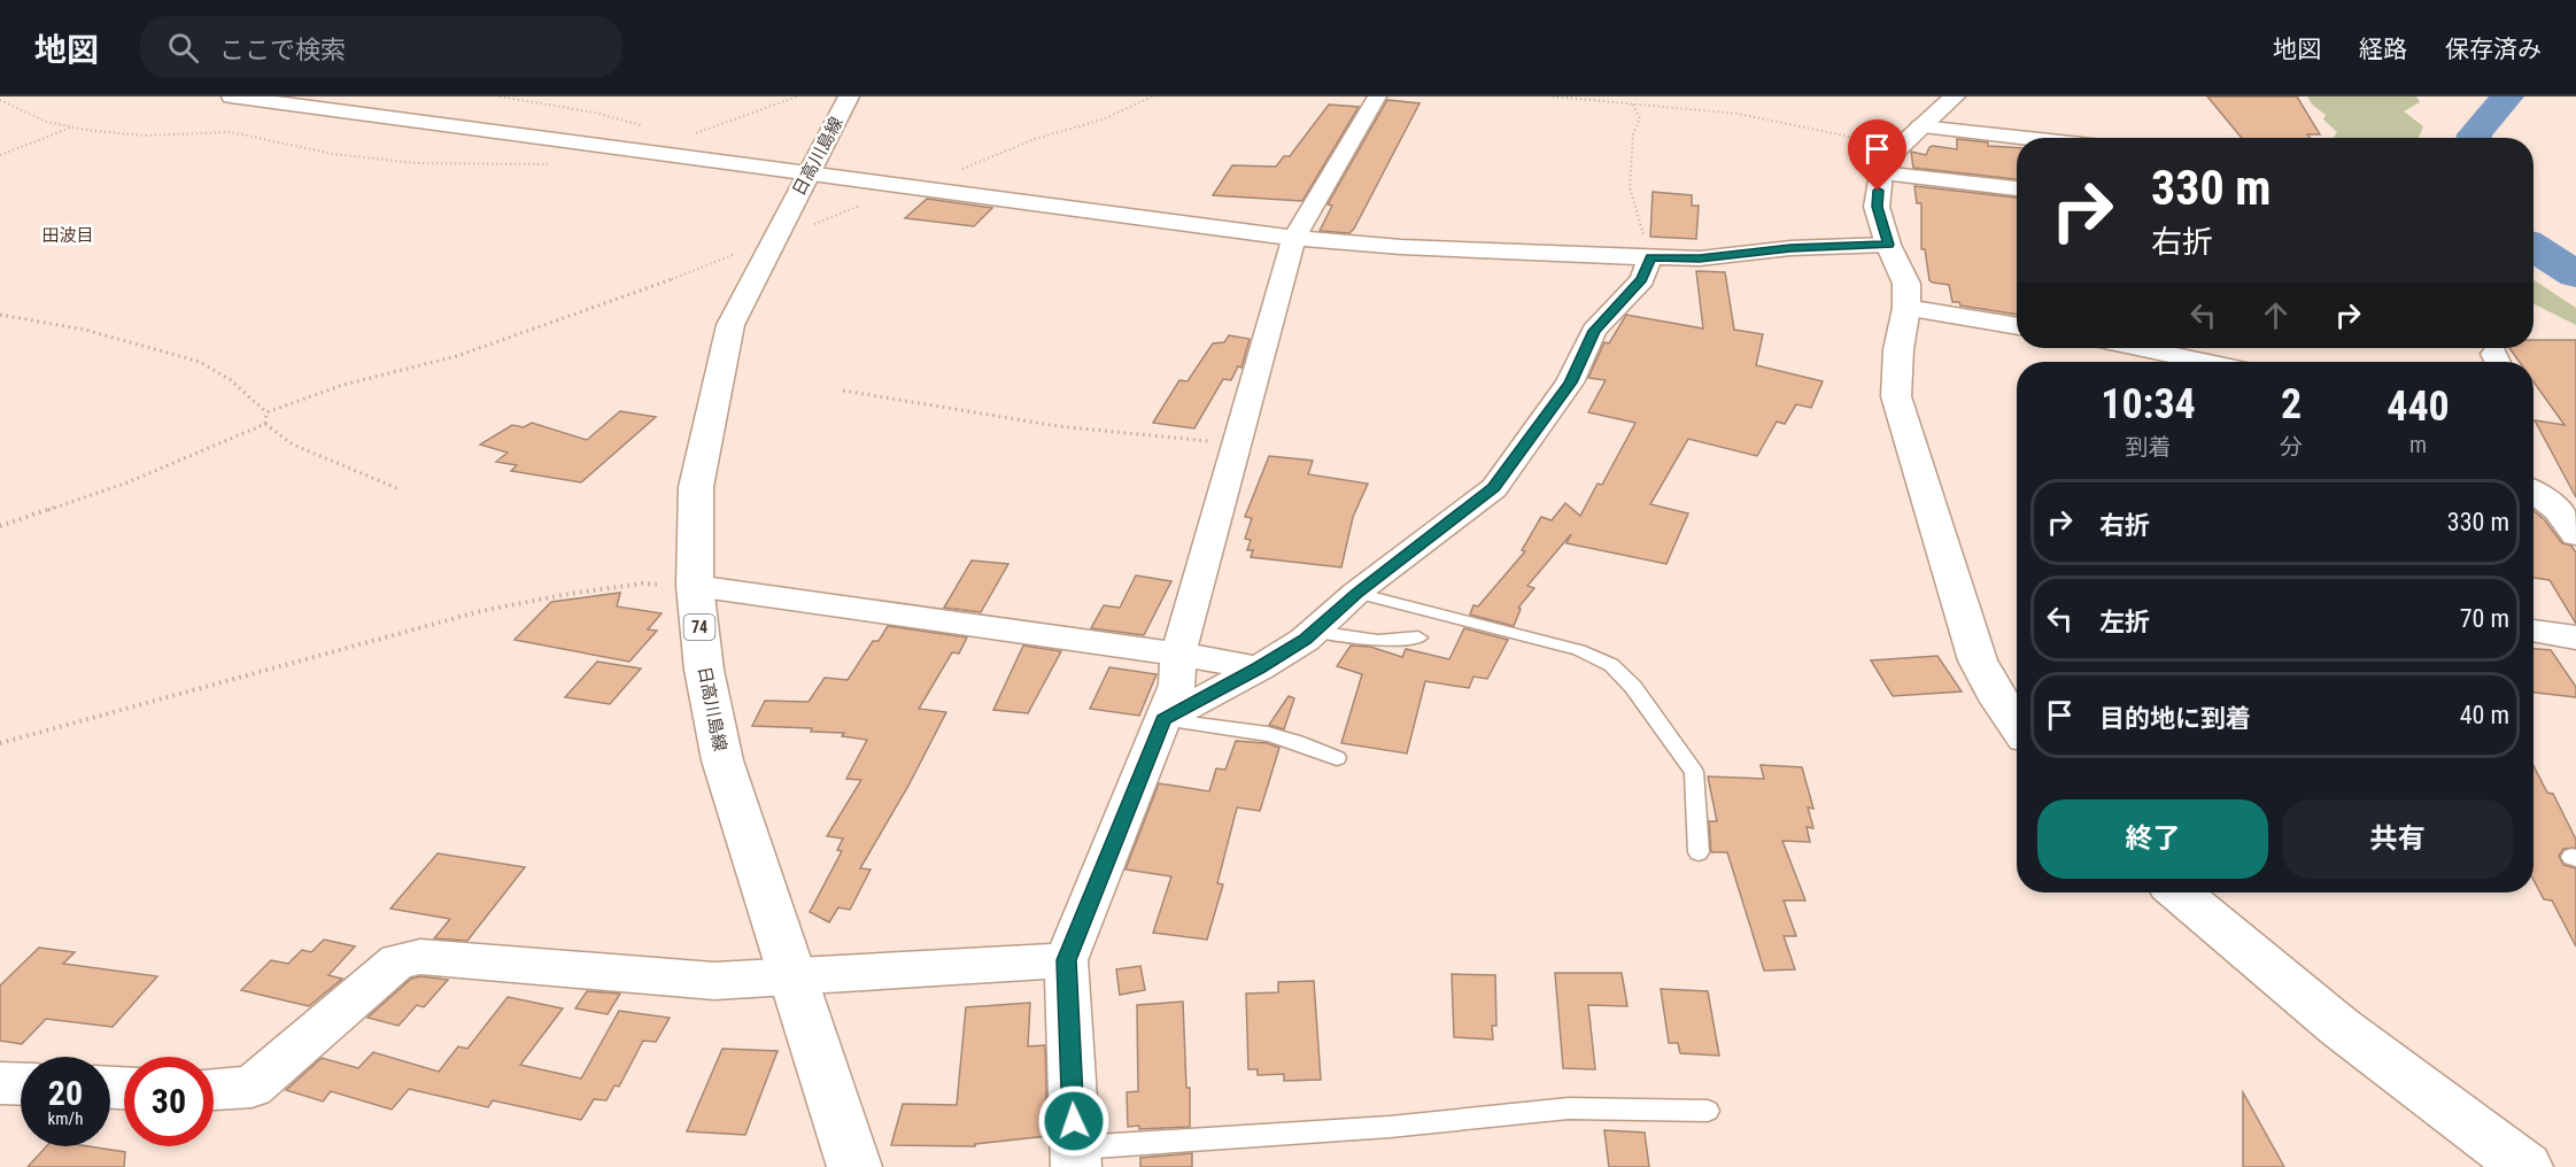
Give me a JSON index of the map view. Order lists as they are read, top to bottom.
{
  "streets": {
    "main road": ["日高川島線", "74"]
  },
  "districts": ["田波目"],
  "page": {
    "header": "地図",
    "search": "ここで検索",
    "nav": ["地図", "経路", "保存済み"],
    "turn": ["330 m", "右折"],
    "eta": [
      "10:34",
      "到着",
      "2",
      "分",
      "440",
      "m"
    ],
    "list": [
      {
        "name": "右折",
        "value": "330 m"
      },
      {
        "name": "左折",
        "value": "70 m"
      },
      {
        "name": "目的地に到着",
        "value": "40 m"
      }
    ],
    "buttons": ["終了", "共有"],
    "speed": "20 km/h",
    "limit": "30"
  }
}
